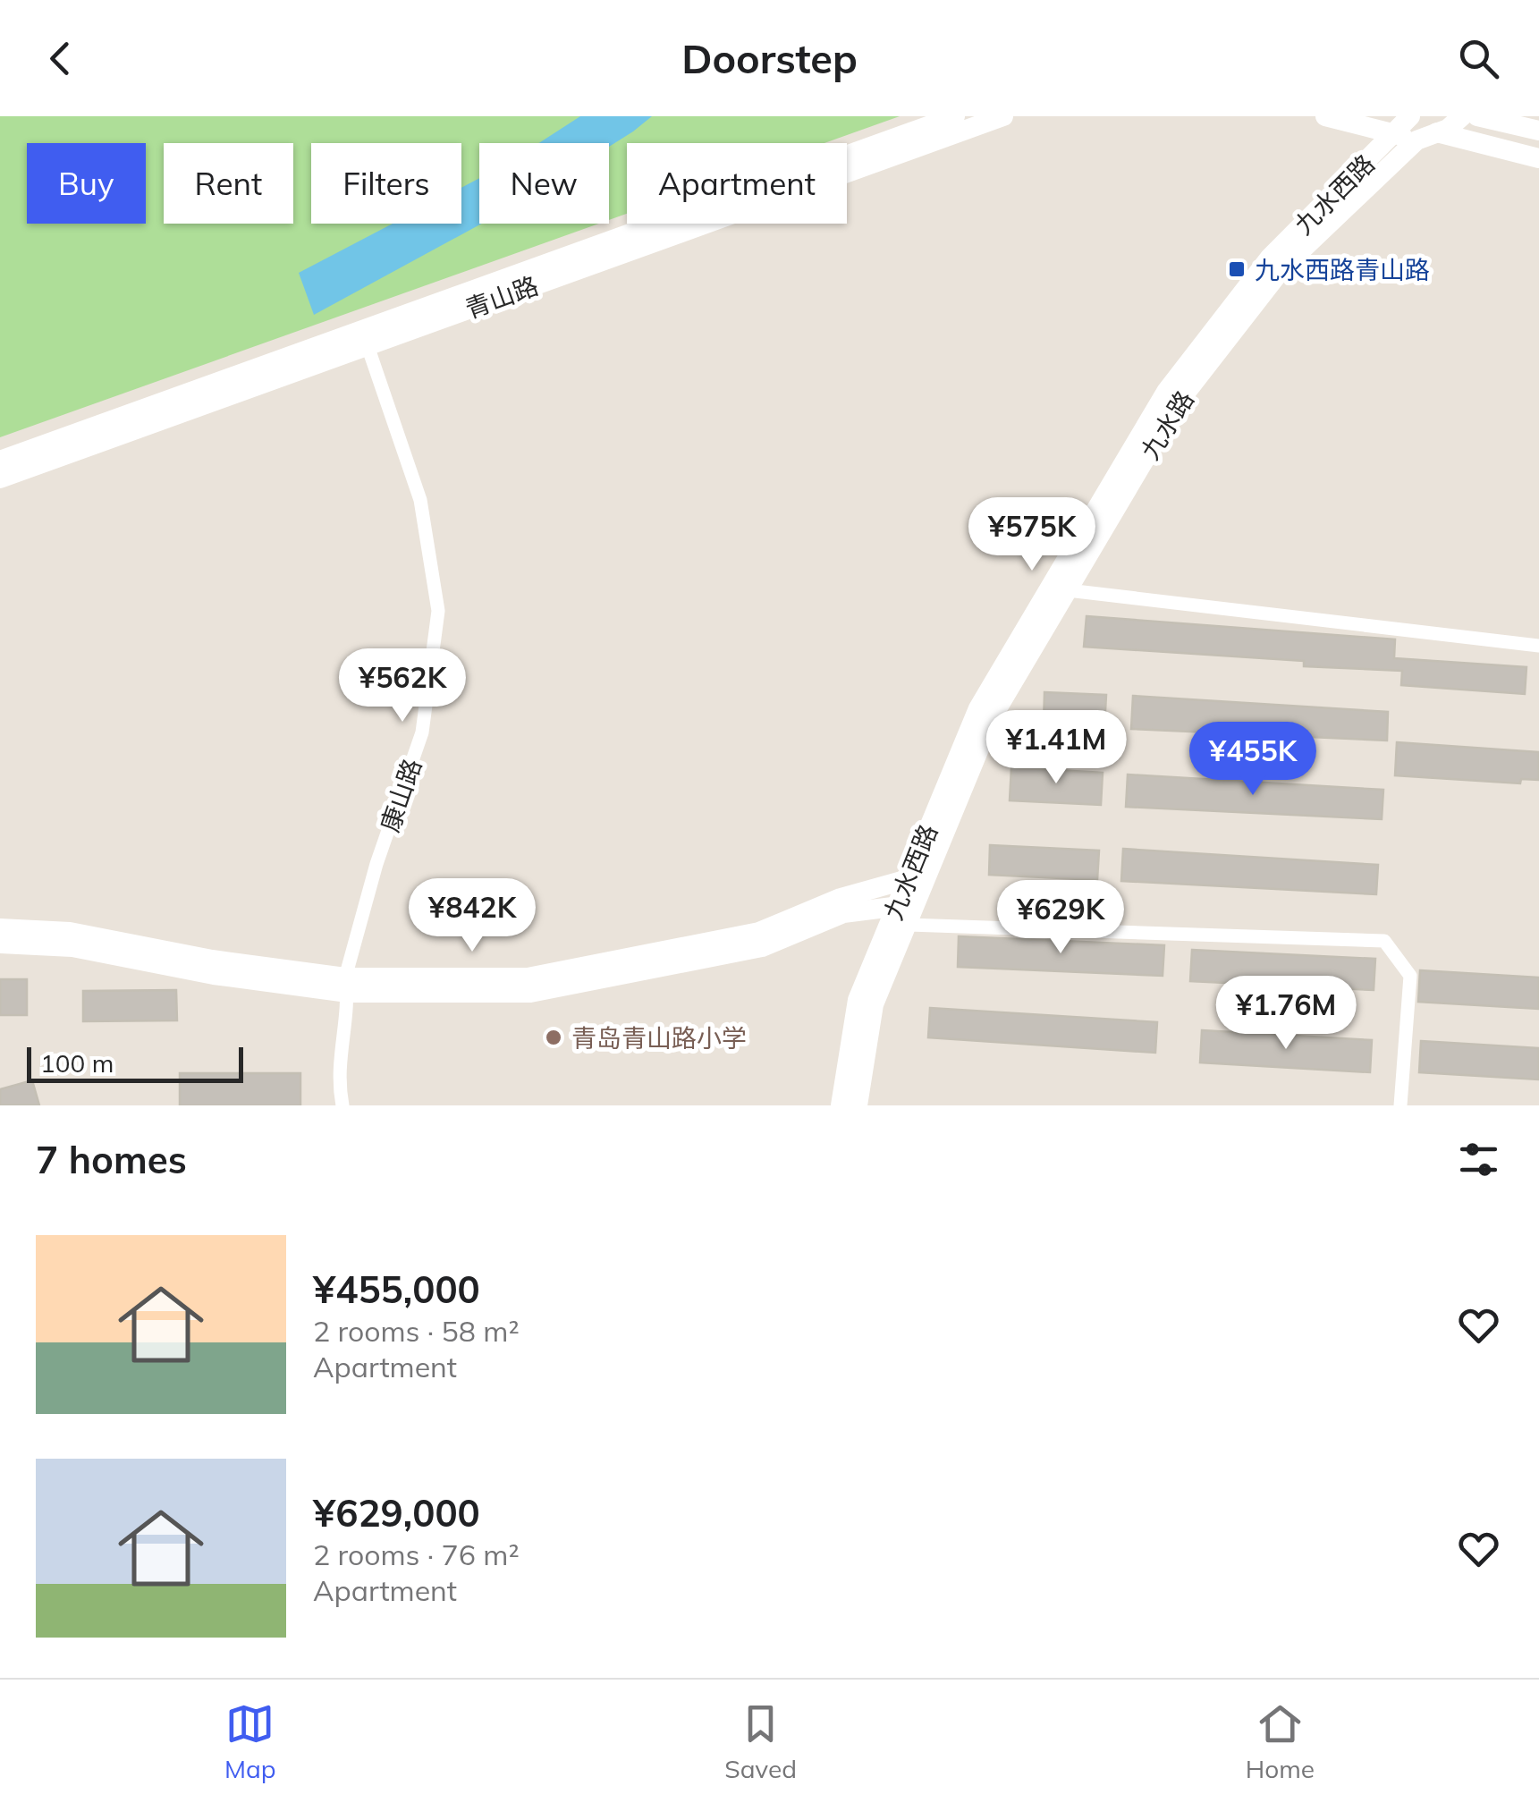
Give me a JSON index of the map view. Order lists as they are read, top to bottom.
{
  "streets": {
    "main road": ["九水西路", "青山路", "九水路"],
    "street": ["康山路"]
  },
  "crossings": [
    ["九水西路", "九水路"],
    ["青山路", "康山路"]
  ],
  "places": {
    "transit": ["九水西路青山路"],
    "other": ["青岛青山路小学"]
  },
  "scale_bar": "100 m",
  "page": {
    "header": "Doorstep",
    "chip": [
      "Buy",
      "Rent",
      "Filters",
      "New",
      "Apartment"
    ],
    "price": [
      "¥575K",
      "¥562K",
      "¥1.41M",
      "¥455K",
      "¥842K",
      "¥629K",
      "¥1.76M"
    ],
    "scale": "100 m",
    "heading": "7 homes",
    "list": [
      {
        "name": "¥455,000",
        "note": "2 rooms · 58 m² · Apartment"
      },
      {
        "name": "¥629,000",
        "note": "2 rooms · 76 m² · Apartment"
      }
    ],
    "tabs": ["Map", "Saved", "Home"]
  }
}
